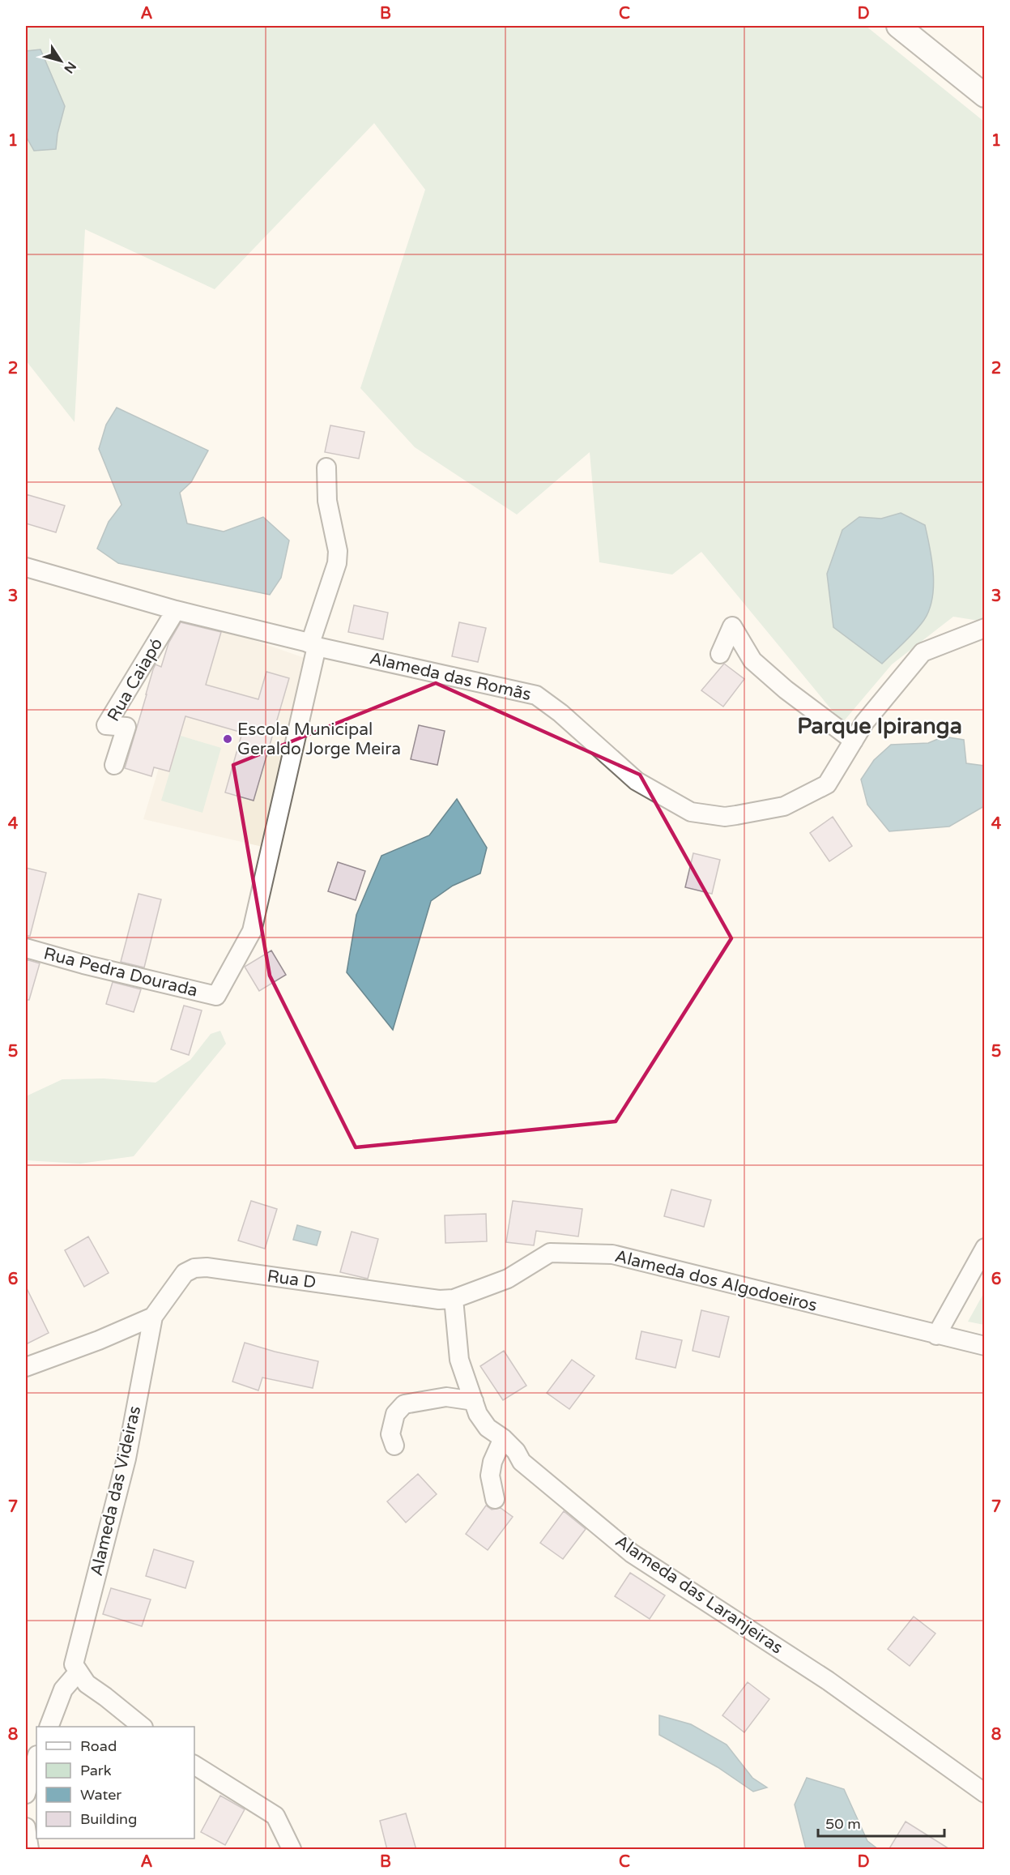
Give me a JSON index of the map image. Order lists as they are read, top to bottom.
{
  "streets": {
    "street": [
      "Alameda das Romãs",
      "Rua Caiapó",
      "Rua Pedra Dourada",
      "Rua D",
      "Alameda dos Algodoeiros",
      "Alameda das Videiras",
      "Alameda das Laranjeiras"
    ]
  },
  "crossings": [
    ["Alameda das Romãs", "Rua Caiapó"],
    ["Alameda das Romãs", "Rua Pedra Dourada"],
    ["Rua D", "Alameda dos Algodoeiros"],
    ["Rua D", "Alameda das Videiras"],
    ["Rua D", "Alameda das Laranjeiras"],
    ["Alameda dos Algodoeiros", "Alameda das Laranjeiras"]
  ],
  "districts": ["Parque Ipiranga"],
  "places": ["Escola Municipal Geraldo Jorge Meira"],
  "legend": [
    "Road",
    "Park",
    "Water",
    "Building"
  ],
  "scale_bar": "50 m",
  "north": "bottom right",
  "grid": {
    "columns": [
      "A",
      "B",
      "C",
      "D"
    ],
    "rows": [
      "1",
      "2",
      "3",
      "4",
      "5",
      "6",
      "7",
      "8"
    ]
  }
}
